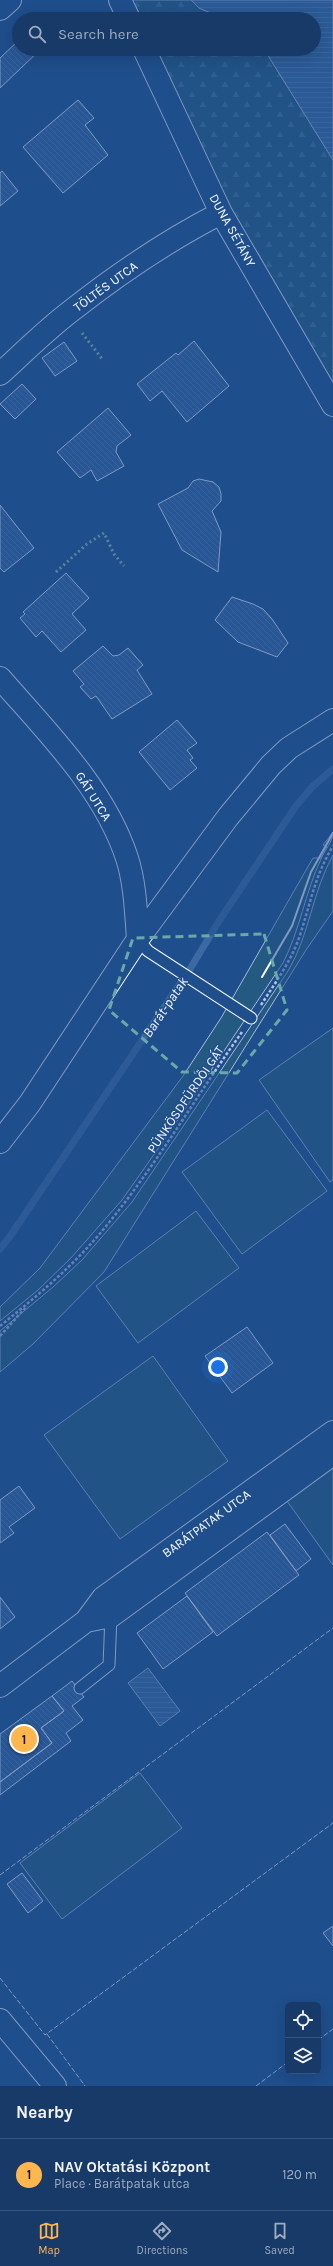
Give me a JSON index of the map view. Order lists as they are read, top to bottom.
{
  "streets": {
    "street": [
      "DUNA SÉTÁNY",
      "TÖLTÉS UTCA",
      "GÁT UTCA",
      "BARÁTPATAK UTCA"
    ],
    "path": ["PÜNKÖSDFÜRDŐI GÁT"]
  },
  "crossings": [
    ["DUNA SÉTÁNY", "TÖLTÉS UTCA"]
  ],
  "water": ["Barát-patak"],
  "page": {
    "search": "Search here",
    "pins": "1",
    "heading": "Nearby",
    "list": [
      {
        "mark": "1",
        "name": "NAV Oktatási Központ",
        "note": "Place · Barátpatak utca",
        "value": "120 m"
      }
    ],
    "nav": ["Map", "Directions", "Saved"]
  }
}
